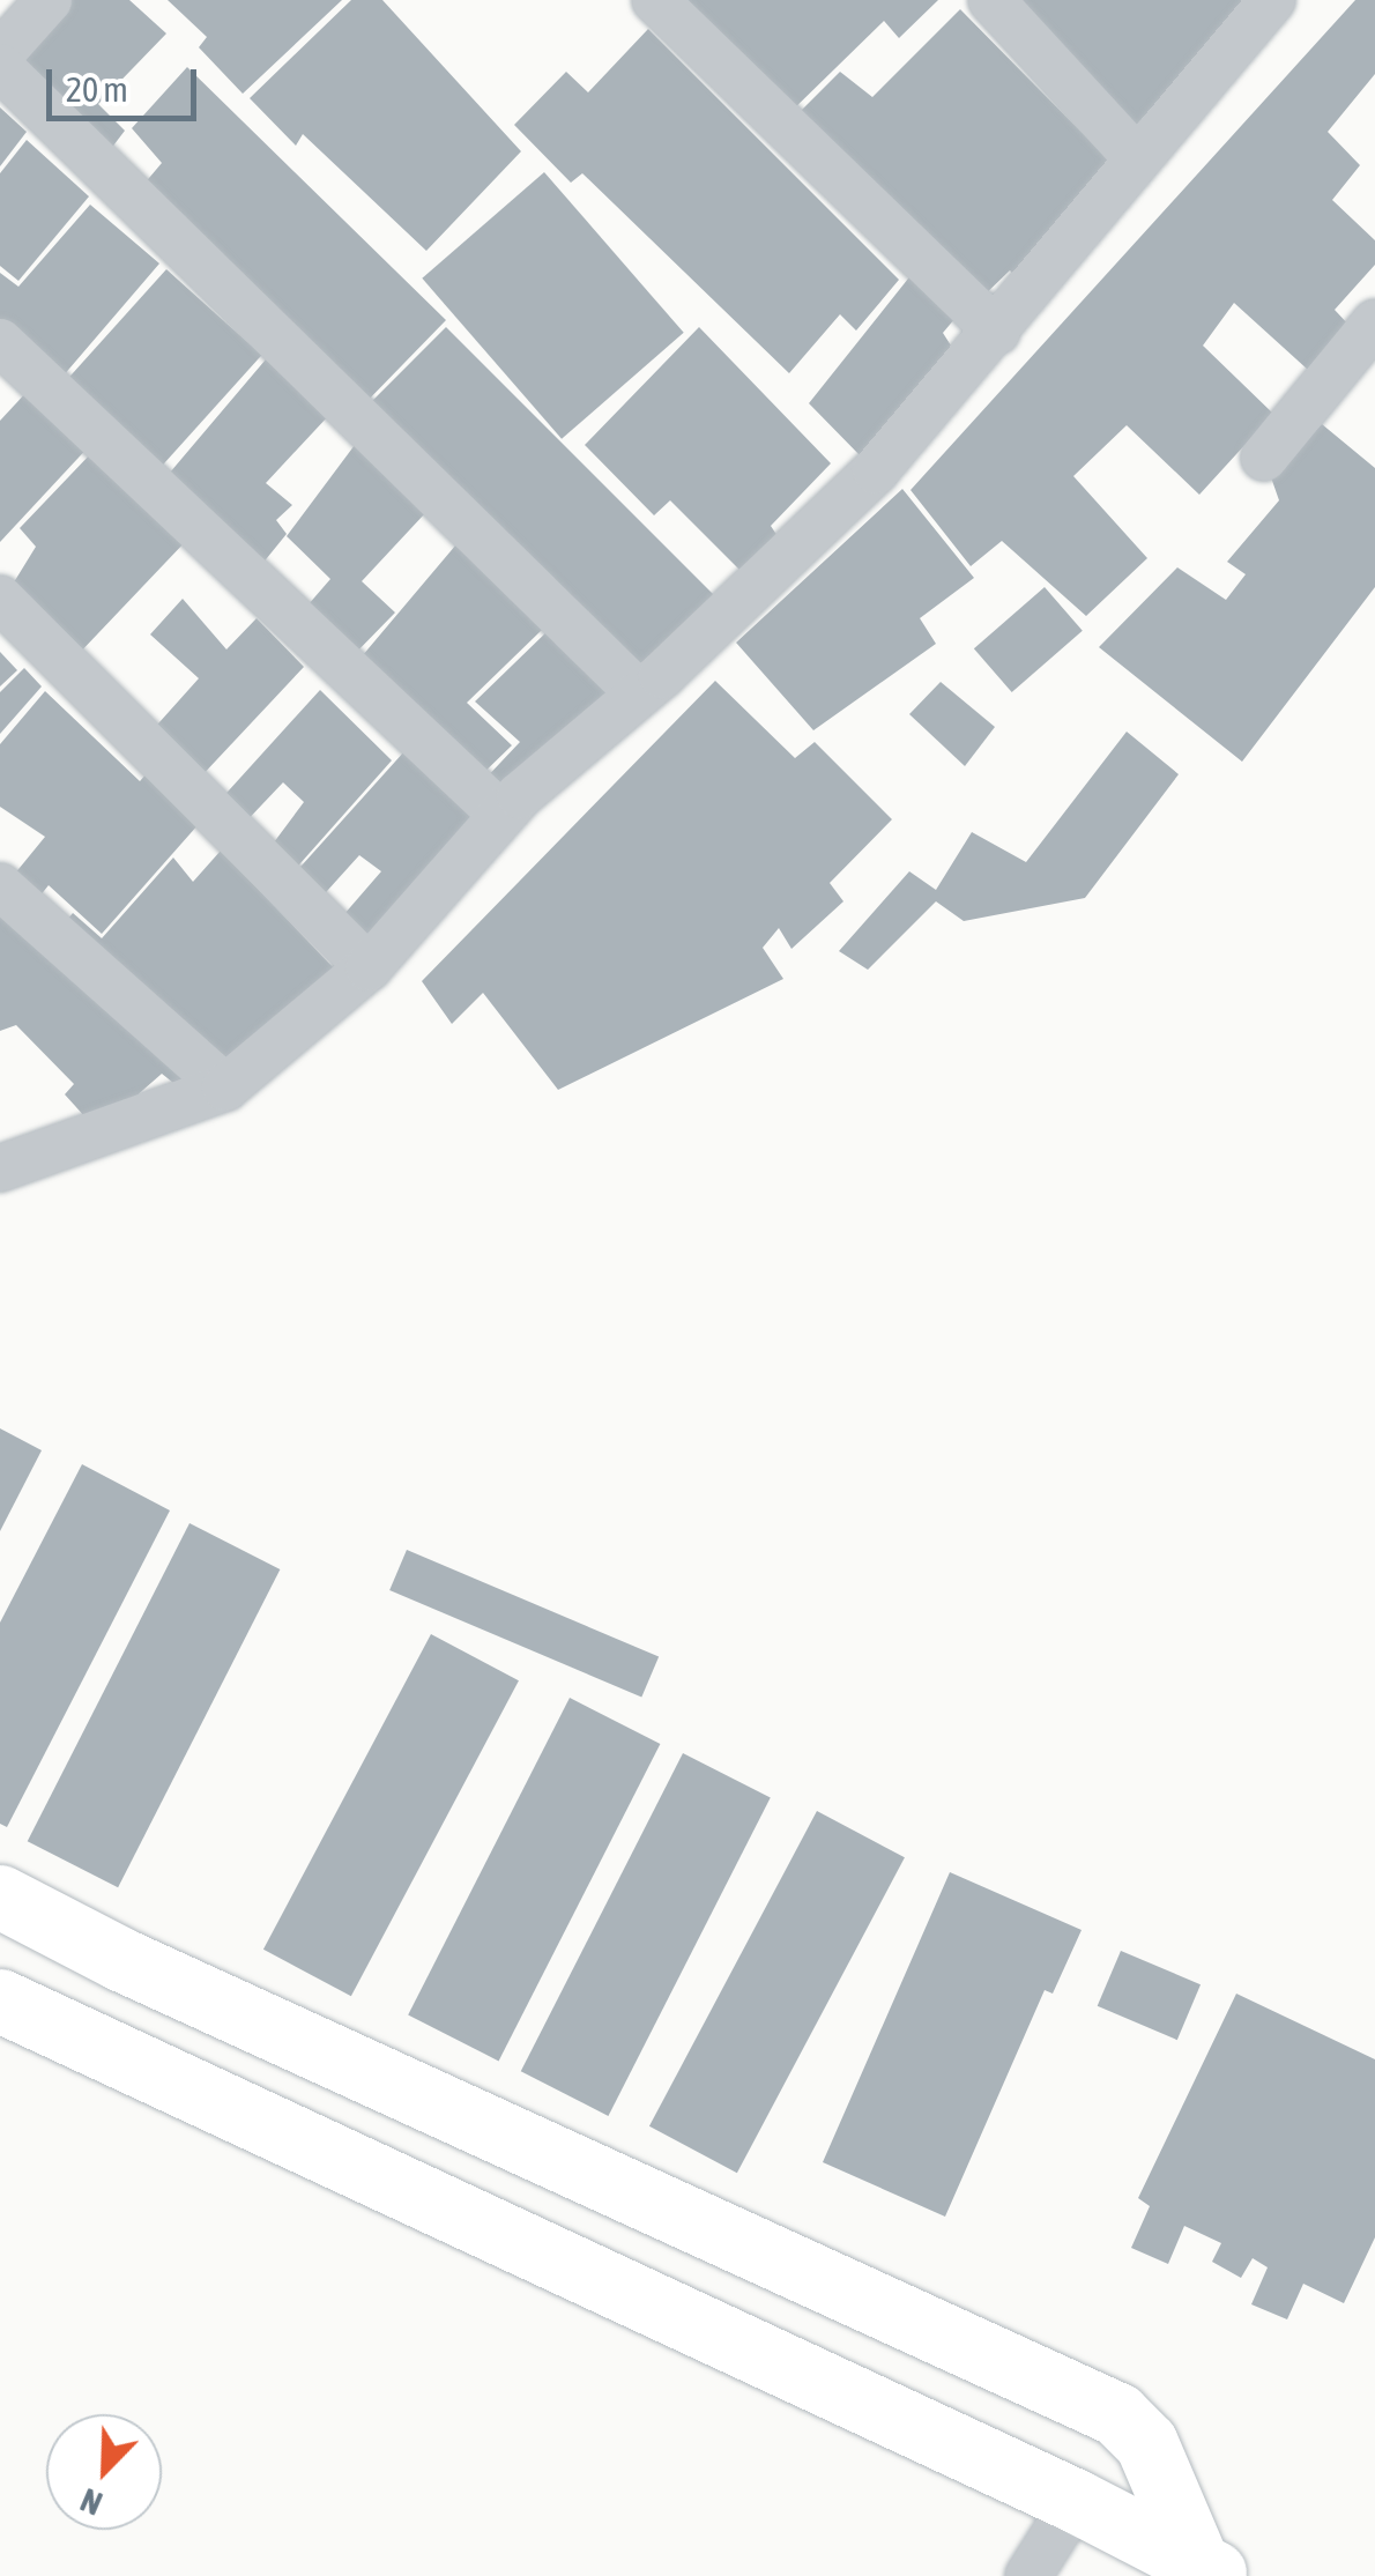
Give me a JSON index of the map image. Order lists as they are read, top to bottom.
{
  "scale_bar": "20 m",
  "north": "bottom left"
}
